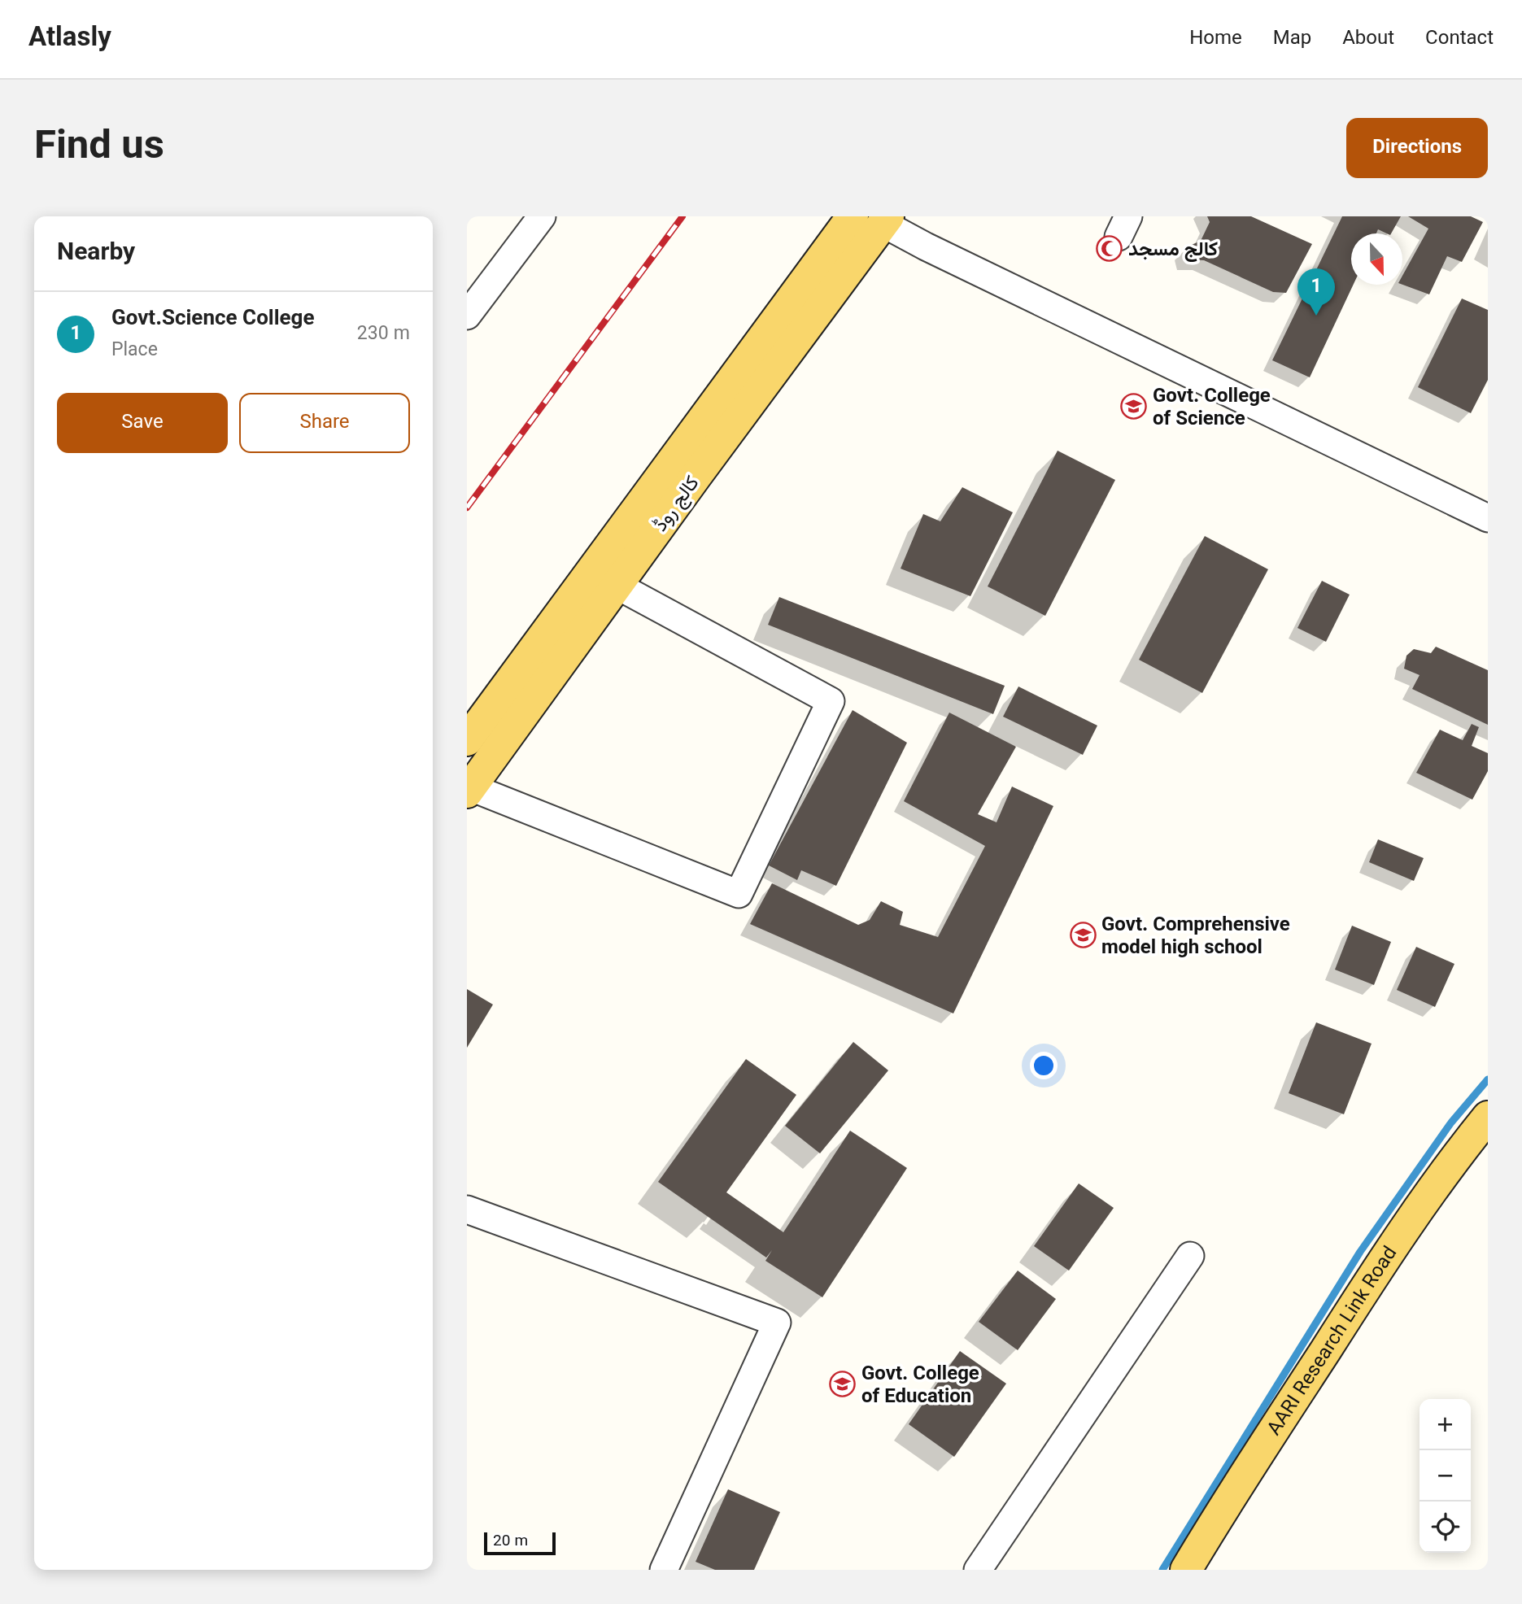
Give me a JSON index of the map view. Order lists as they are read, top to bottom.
{
  "streets": {
    "main road": ["کالج روڈ", "AARI Research Link Road"]
  },
  "places": {
    "mosque": ["کالج مسجد"],
    "school or university": ["Govt. College of Science", "Govt. Comprehensive model high school", "Govt. College of Education"]
  },
  "scale_bar": "20 m",
  "north": "bottom",
  "page": {
    "header": "Atlasly",
    "nav": [
      "Home",
      "Map",
      "About",
      "Contact"
    ],
    "title": "Find us",
    "buttons": [
      "Directions",
      ["Save", "Share"]
    ],
    "heading": "Nearby",
    "pins": "1",
    "list": [
      {
        "mark": "1",
        "name": "Govt.Science College",
        "note": "Place",
        "value": "230 m"
      }
    ],
    "map_buttons": ["+", "−"],
    "scale": "20 m"
  }
}
